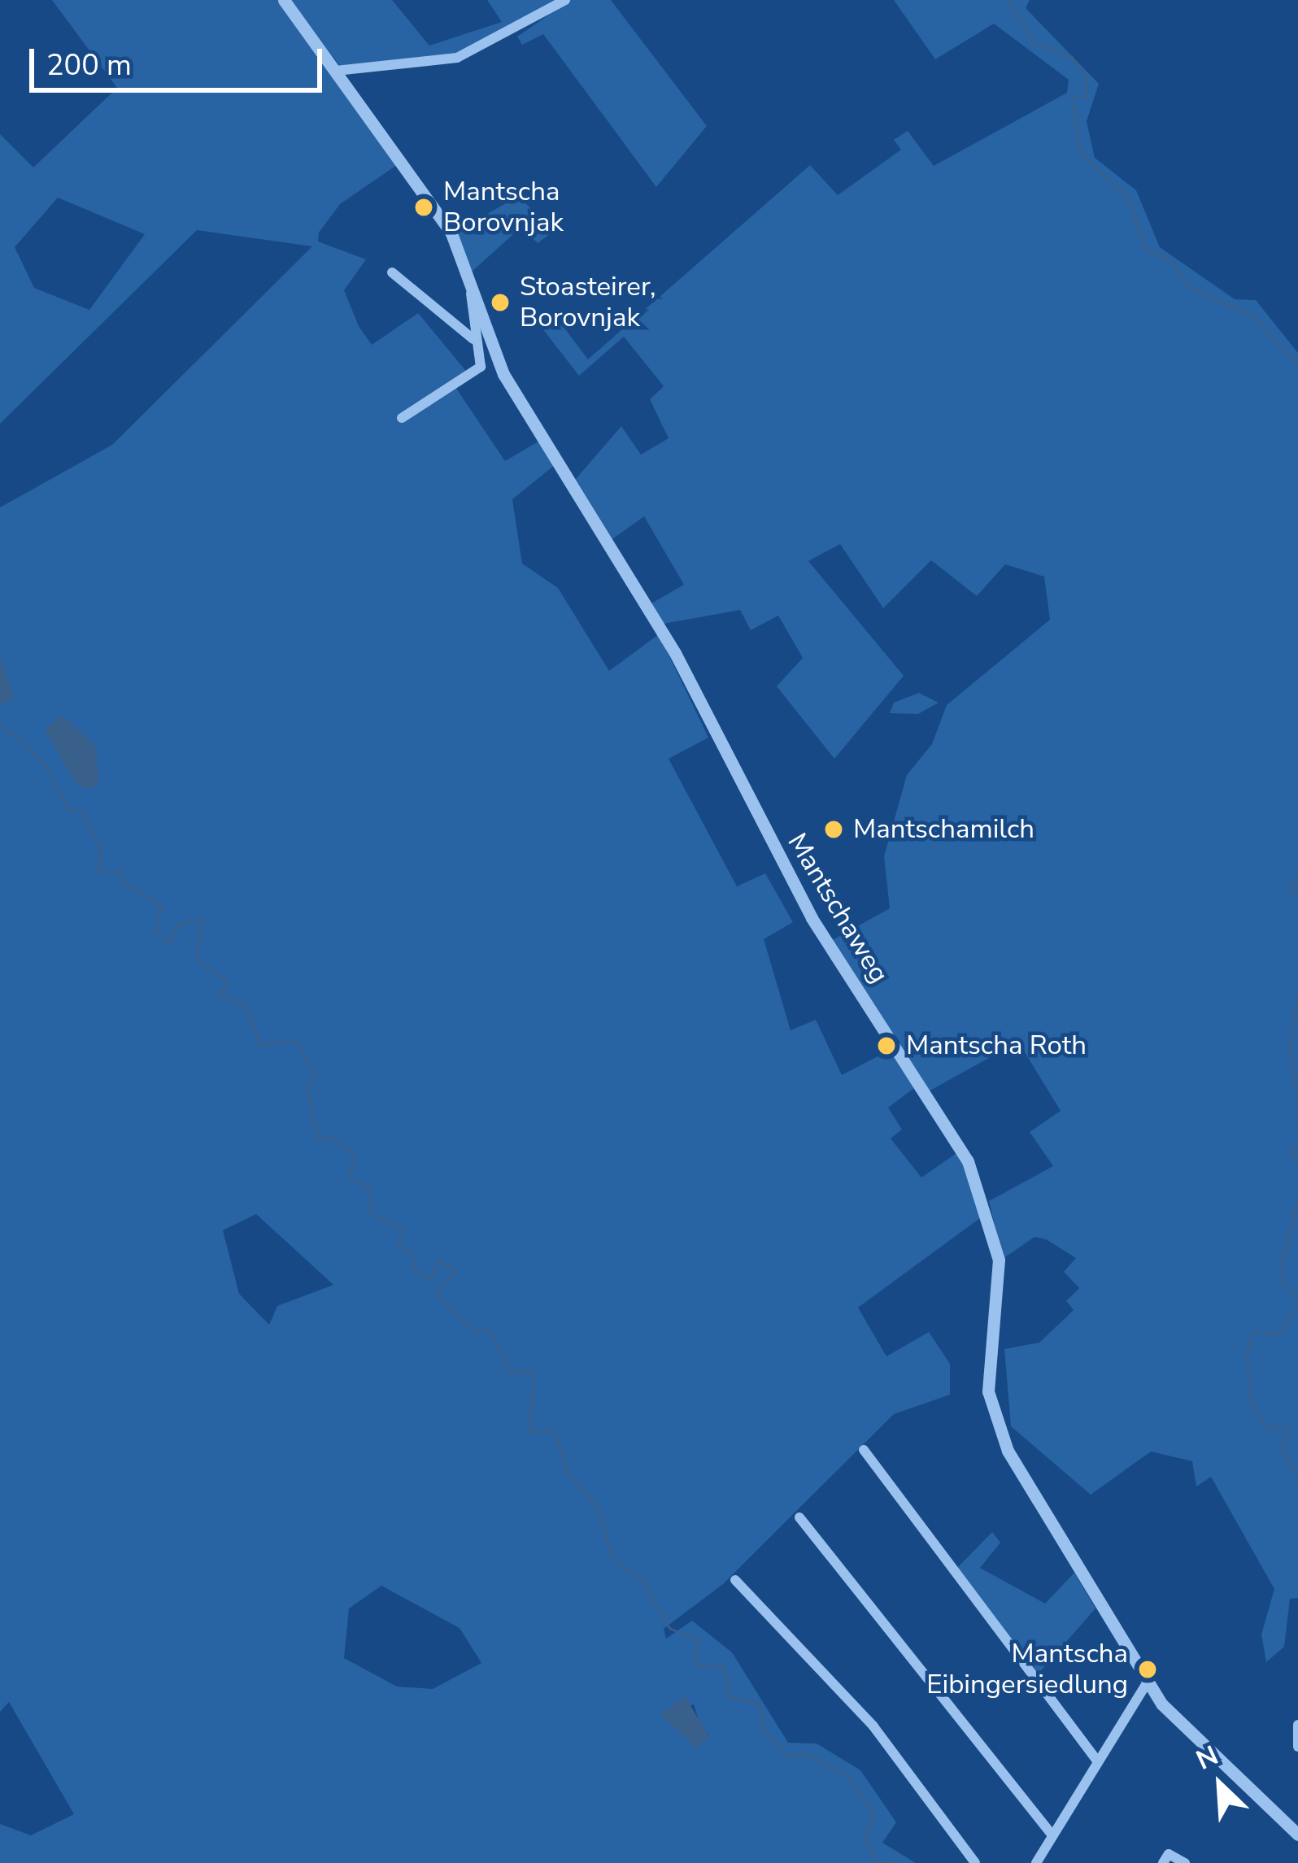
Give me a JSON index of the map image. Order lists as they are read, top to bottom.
{
  "streets": {
    "street": ["Mantschaweg"]
  },
  "places": [
    "Mantscha Borovnjak",
    "Stoasteirer, Borovnjak",
    "Mantschamilch",
    "Mantscha Roth",
    "Mantscha Eibingersiedlung"
  ],
  "scale_bar": "200 m",
  "north": "top left"
}
